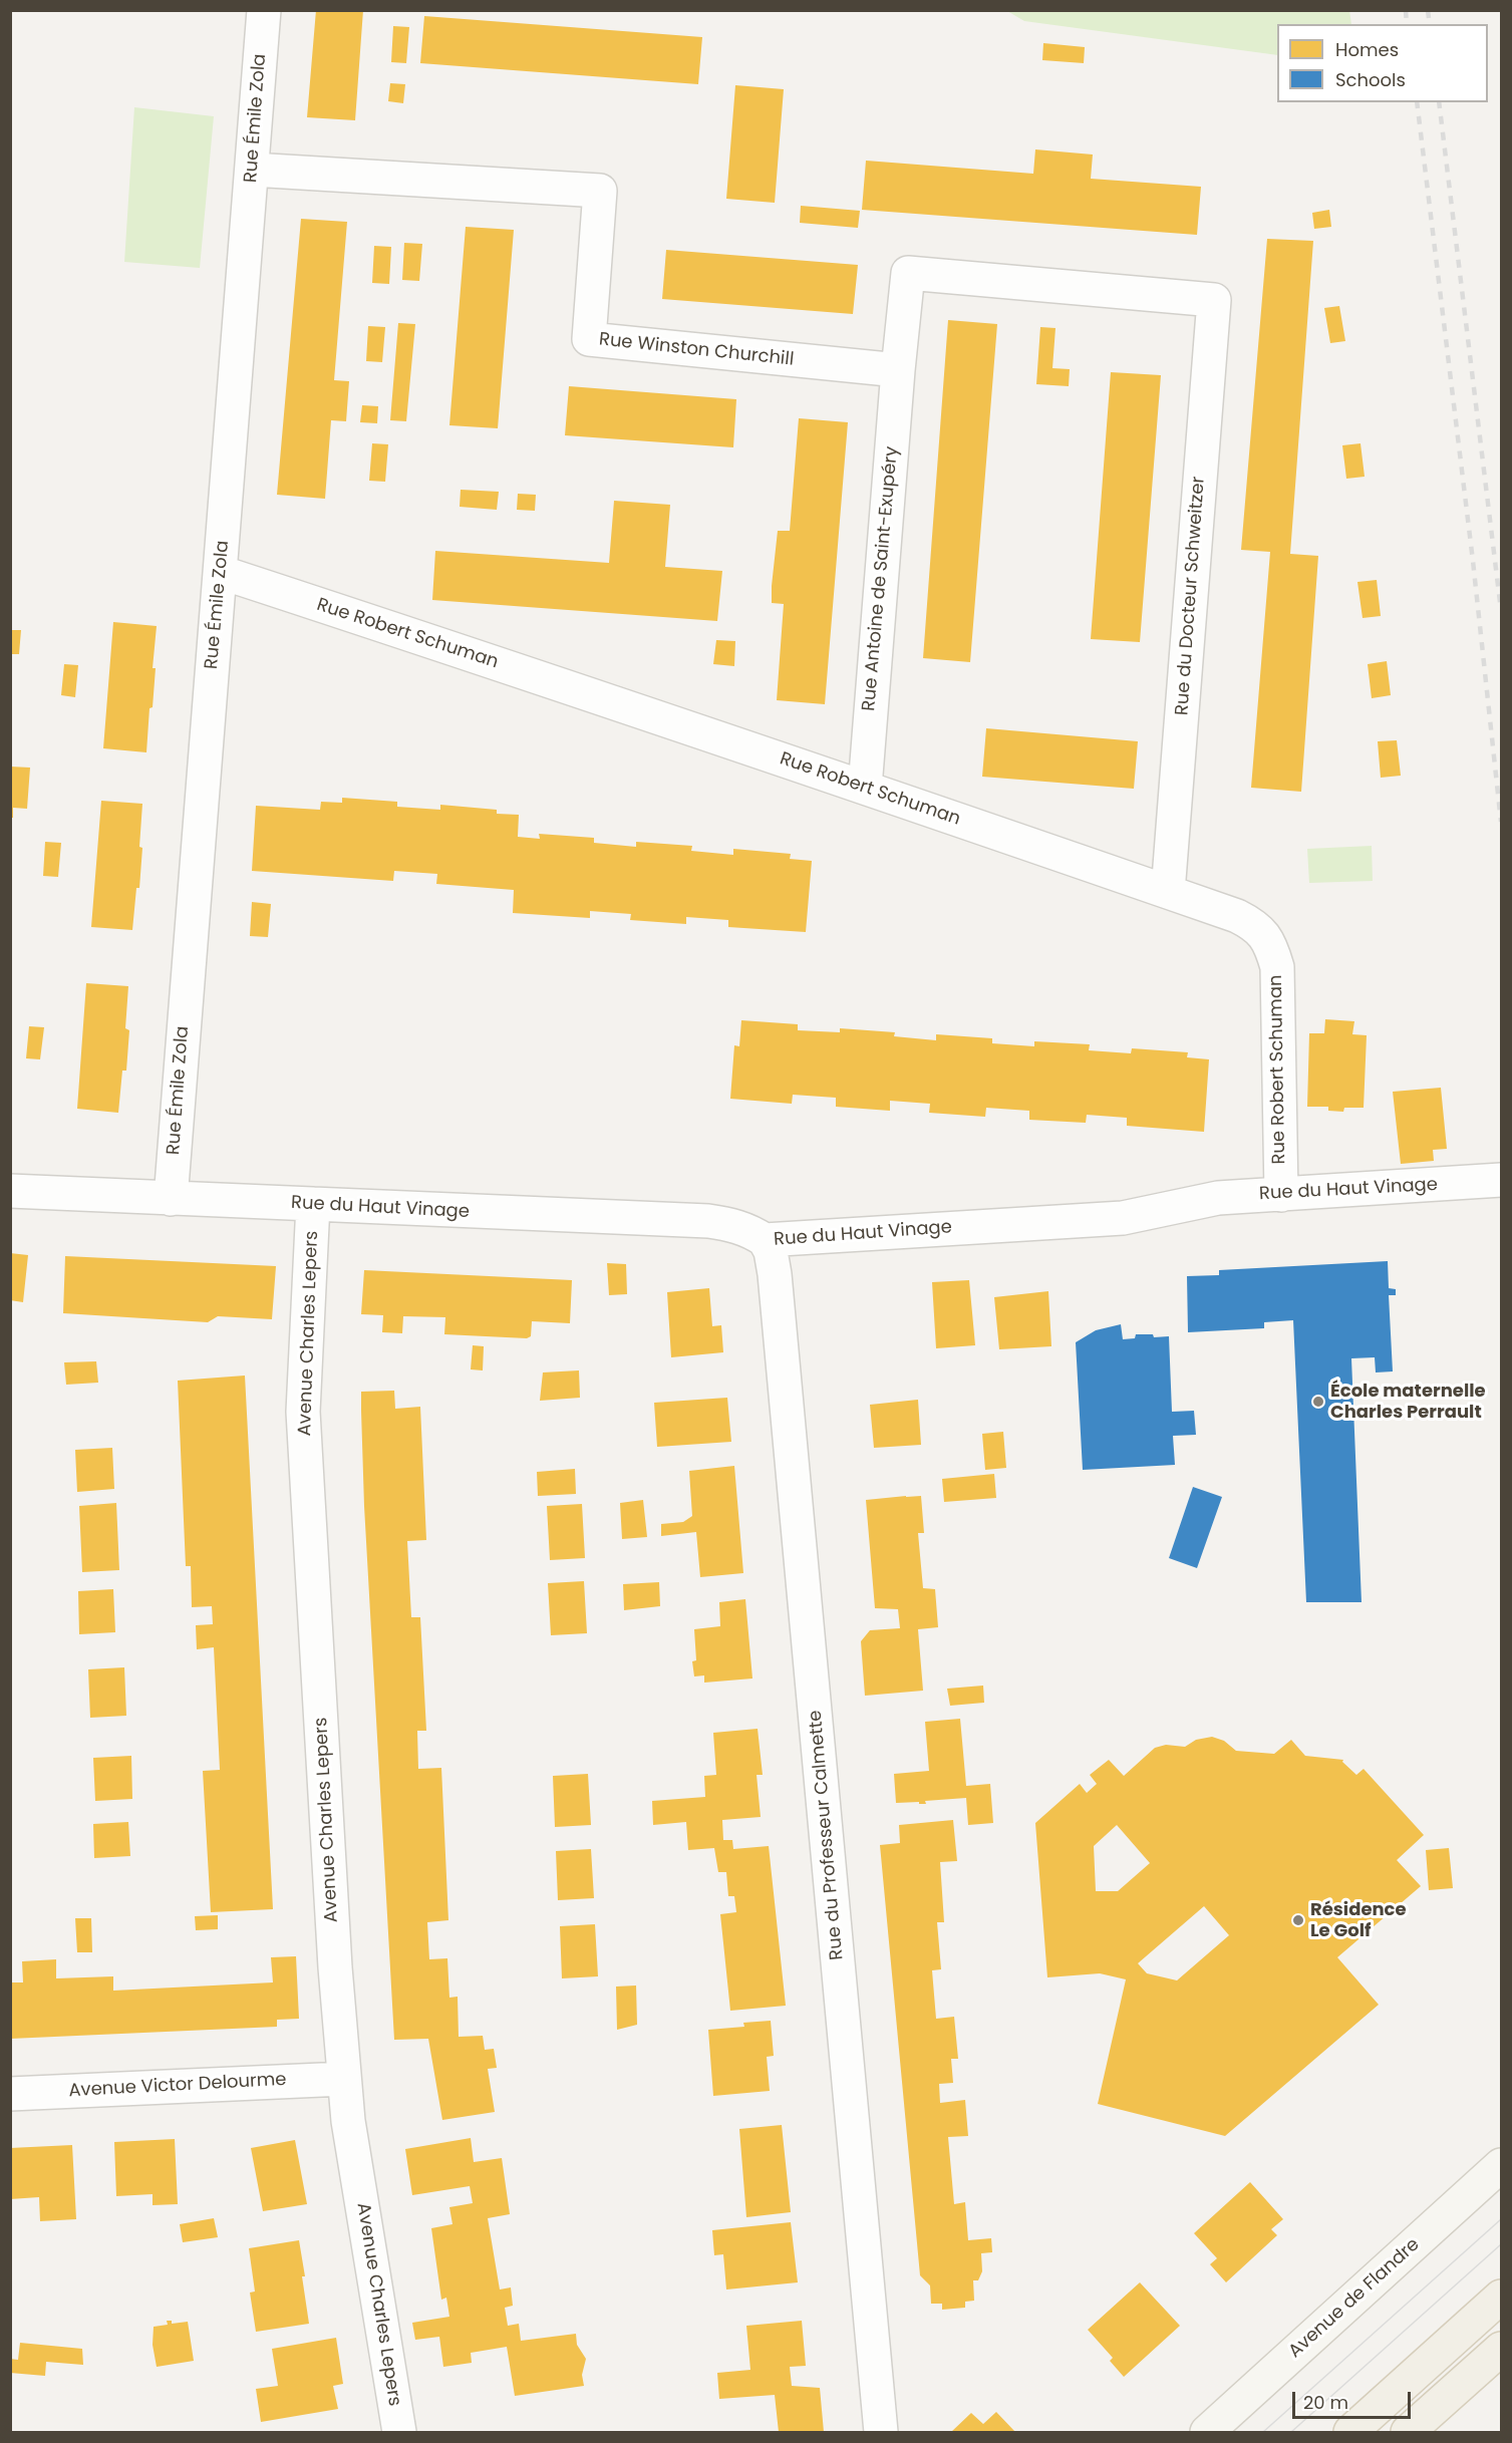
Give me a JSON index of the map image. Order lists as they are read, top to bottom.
{
  "streets": {
    "street": [
      "Rue Émile Zola",
      "Rue Winston Churchill",
      "Rue Antoine de Saint-Exupéry",
      "Rue du Docteur Schweitzer",
      "Rue Robert Schuman",
      "Rue du Haut Vinage",
      "Avenue Charles Lepers",
      "Rue du Professeur Calmette",
      "Avenue Victor Delourme",
      "Avenue de Flandre"
    ]
  },
  "crossings": [
    ["Rue Émile Zola", "Rue Winston Churchill"],
    ["Rue Émile Zola", "Rue Robert Schuman"],
    ["Rue Émile Zola", "Rue du Haut Vinage"],
    ["Rue Winston Churchill", "Rue Antoine de Saint-Exupéry"],
    ["Rue Winston Churchill", "Rue du Docteur Schweitzer"],
    ["Rue Antoine de Saint-Exupéry", "Rue du Docteur Schweitzer"],
    ["Rue Antoine de Saint-Exupéry", "Rue Robert Schuman"],
    ["Rue du Docteur Schweitzer", "Rue Robert Schuman"],
    ["Rue Robert Schuman", "Rue du Haut Vinage"],
    ["Rue du Haut Vinage", "Avenue Charles Lepers"],
    ["Rue du Haut Vinage", "Rue du Professeur Calmette"],
    ["Avenue Charles Lepers", "Avenue Victor Delourme"]
  ],
  "places": ["École maternelle Charles Perrault", "Résidence Le Golf"],
  "legend": ["Homes", "Schools"],
  "scale_bar": "20 m"
}
